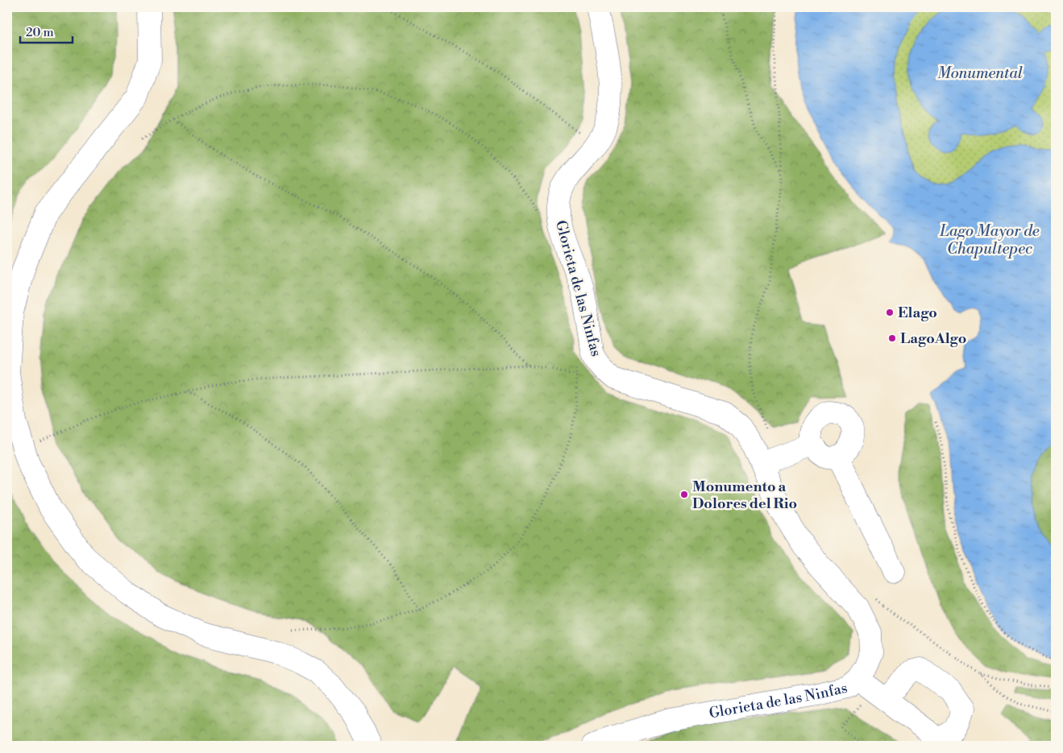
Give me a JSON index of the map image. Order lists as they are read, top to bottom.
{
  "streets": {
    "street": ["Glorieta de las Ninfas"]
  },
  "water": ["Monumental", "Lago Mayor de Chapultepec"],
  "places": ["Elago", "LagoAlgo", "Monumento a Dolores del Rio"],
  "scale_bar": "20 m"
}
